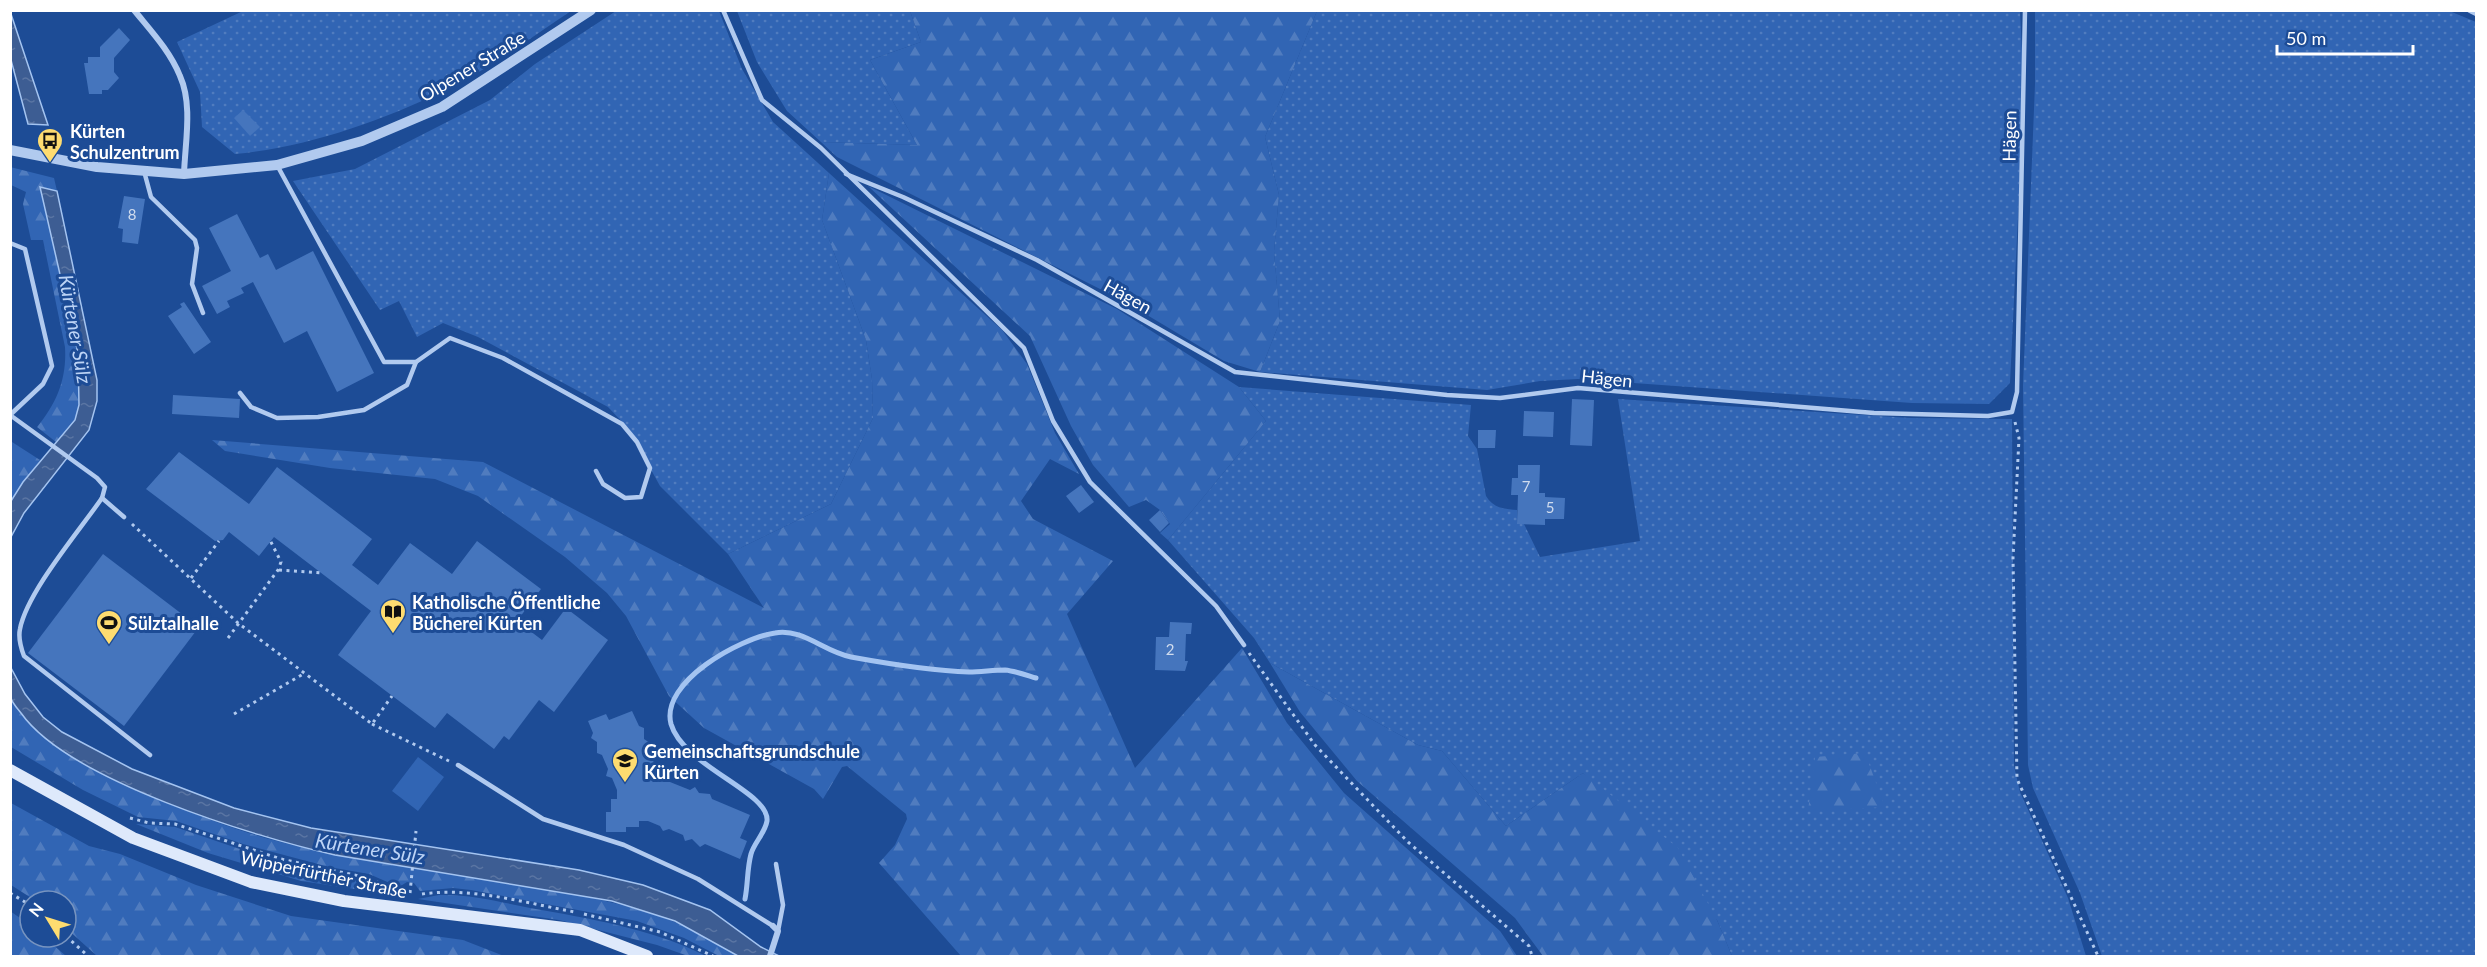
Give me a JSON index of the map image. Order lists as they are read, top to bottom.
{
  "streets": {
    "main road": ["Wipperfürther Straße"],
    "street": ["Olpener Straße"],
    "lane": ["Hägen"]
  },
  "water": ["Kürtener Sülz"],
  "places": {
    "bus stop": ["Kürten Schulzentrum"],
    "library": ["Katholische Öffentliche Bücherei Kürten"],
    "sports": ["Sülztalhalle"],
    "school or university": ["Gemeinschaftsgrundschule Kürten"]
  },
  "house_numbers": [
    "8",
    "7",
    "5",
    "2"
  ],
  "scale_bar": "50 m",
  "north": "top left"
}
